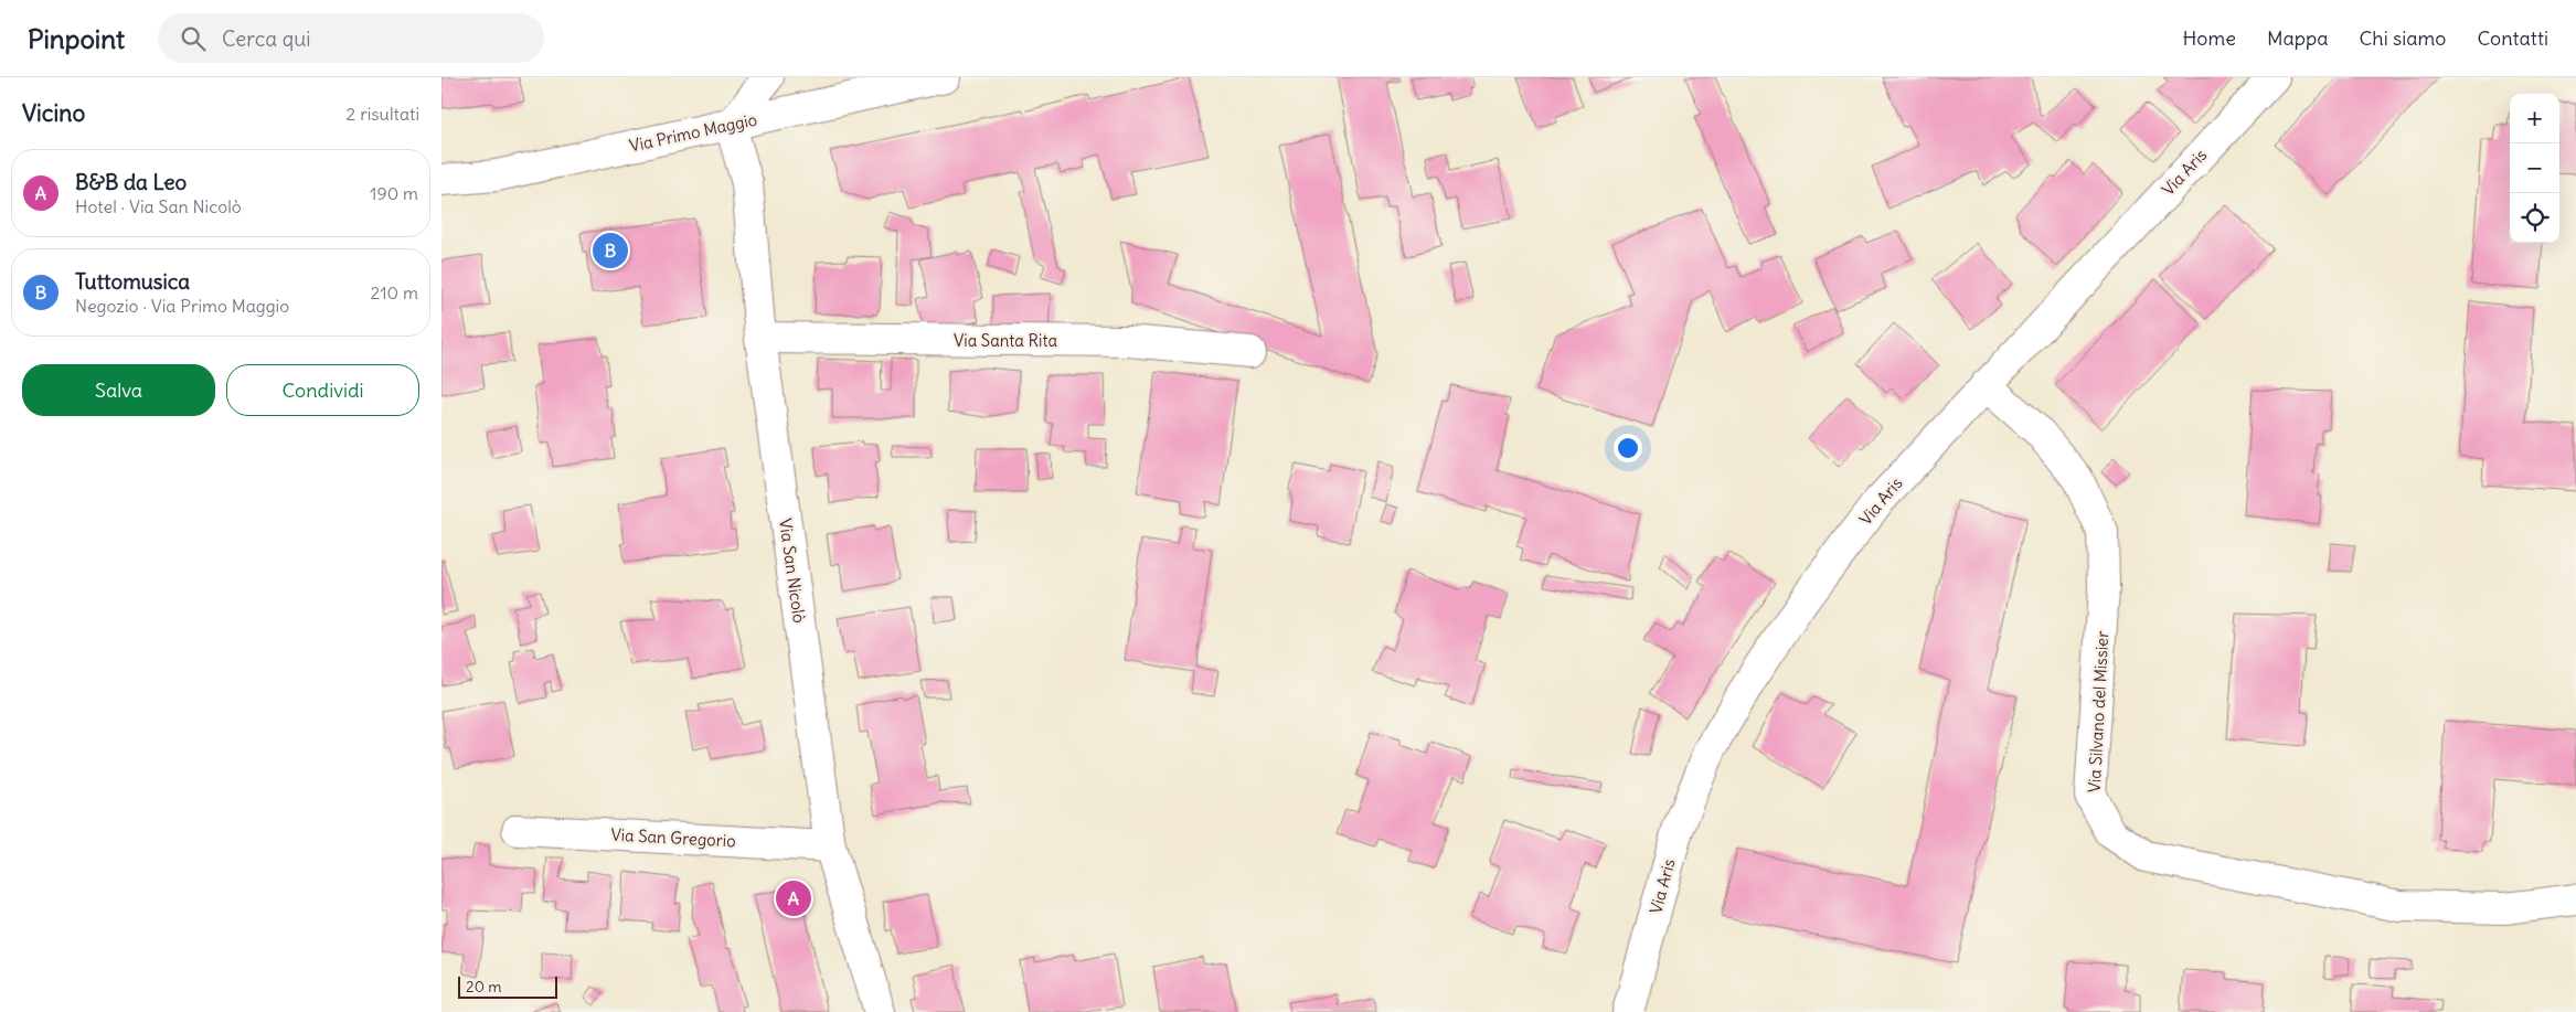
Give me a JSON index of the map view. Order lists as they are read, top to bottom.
{
  "streets": {
    "street": [
      "Via Primo Maggio",
      "Via Aris",
      "Via Santa Rita",
      "Via San Nicolò",
      "Via Silvano del Missier",
      "Via San Gregorio"
    ]
  },
  "crossings": [
    ["Via Primo Maggio", "Via San Nicolò"],
    ["Via Aris", "Via Silvano del Missier"],
    ["Via Santa Rita", "Via San Nicolò"],
    ["Via San Nicolò", "Via San Gregorio"]
  ],
  "scale_bar": "20 m",
  "page": {
    "header": "Pinpoint",
    "search": "Cerca qui",
    "nav": [
      "Home",
      "Mappa",
      "Chi siamo",
      "Contatti"
    ],
    "heading": ["Vicino", "2 risultati"],
    "map_buttons": ["+", "−"],
    "list": [
      {
        "mark": "A",
        "name": "B&B da Leo",
        "note": "Hotel · Via San Nicolò",
        "value": "190 m"
      },
      {
        "mark": "B",
        "name": "Tuttomusica",
        "note": "Negozio · Via Primo Maggio",
        "value": "210 m"
      }
    ],
    "pins": ["B", "A"],
    "buttons": ["Salva", "Condividi"],
    "scale": "20 m"
  }
}
